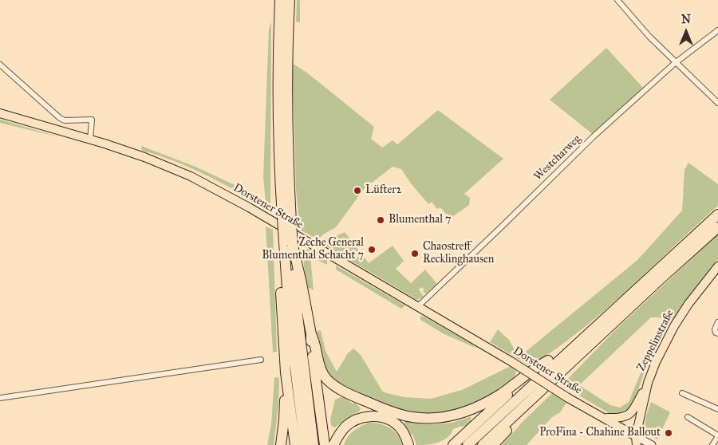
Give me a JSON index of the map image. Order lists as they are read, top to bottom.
{
  "streets": {
    "main road": ["Dorstener Straße", "Zeppelinstraße"],
    "street": ["Westcharweg"]
  },
  "crossings": [
    ["Westcharweg", "Dorstener Straße"],
    ["Dorstener Straße", "Zeppelinstraße"]
  ],
  "places": [
    "Lüfter2",
    "Blumenthal 7",
    "Zeche General Blumenthal Schacht 7",
    "Chaostreff Recklinghausen",
    "ProFina - Chahine Ballout"
  ],
  "north": "top"
}
